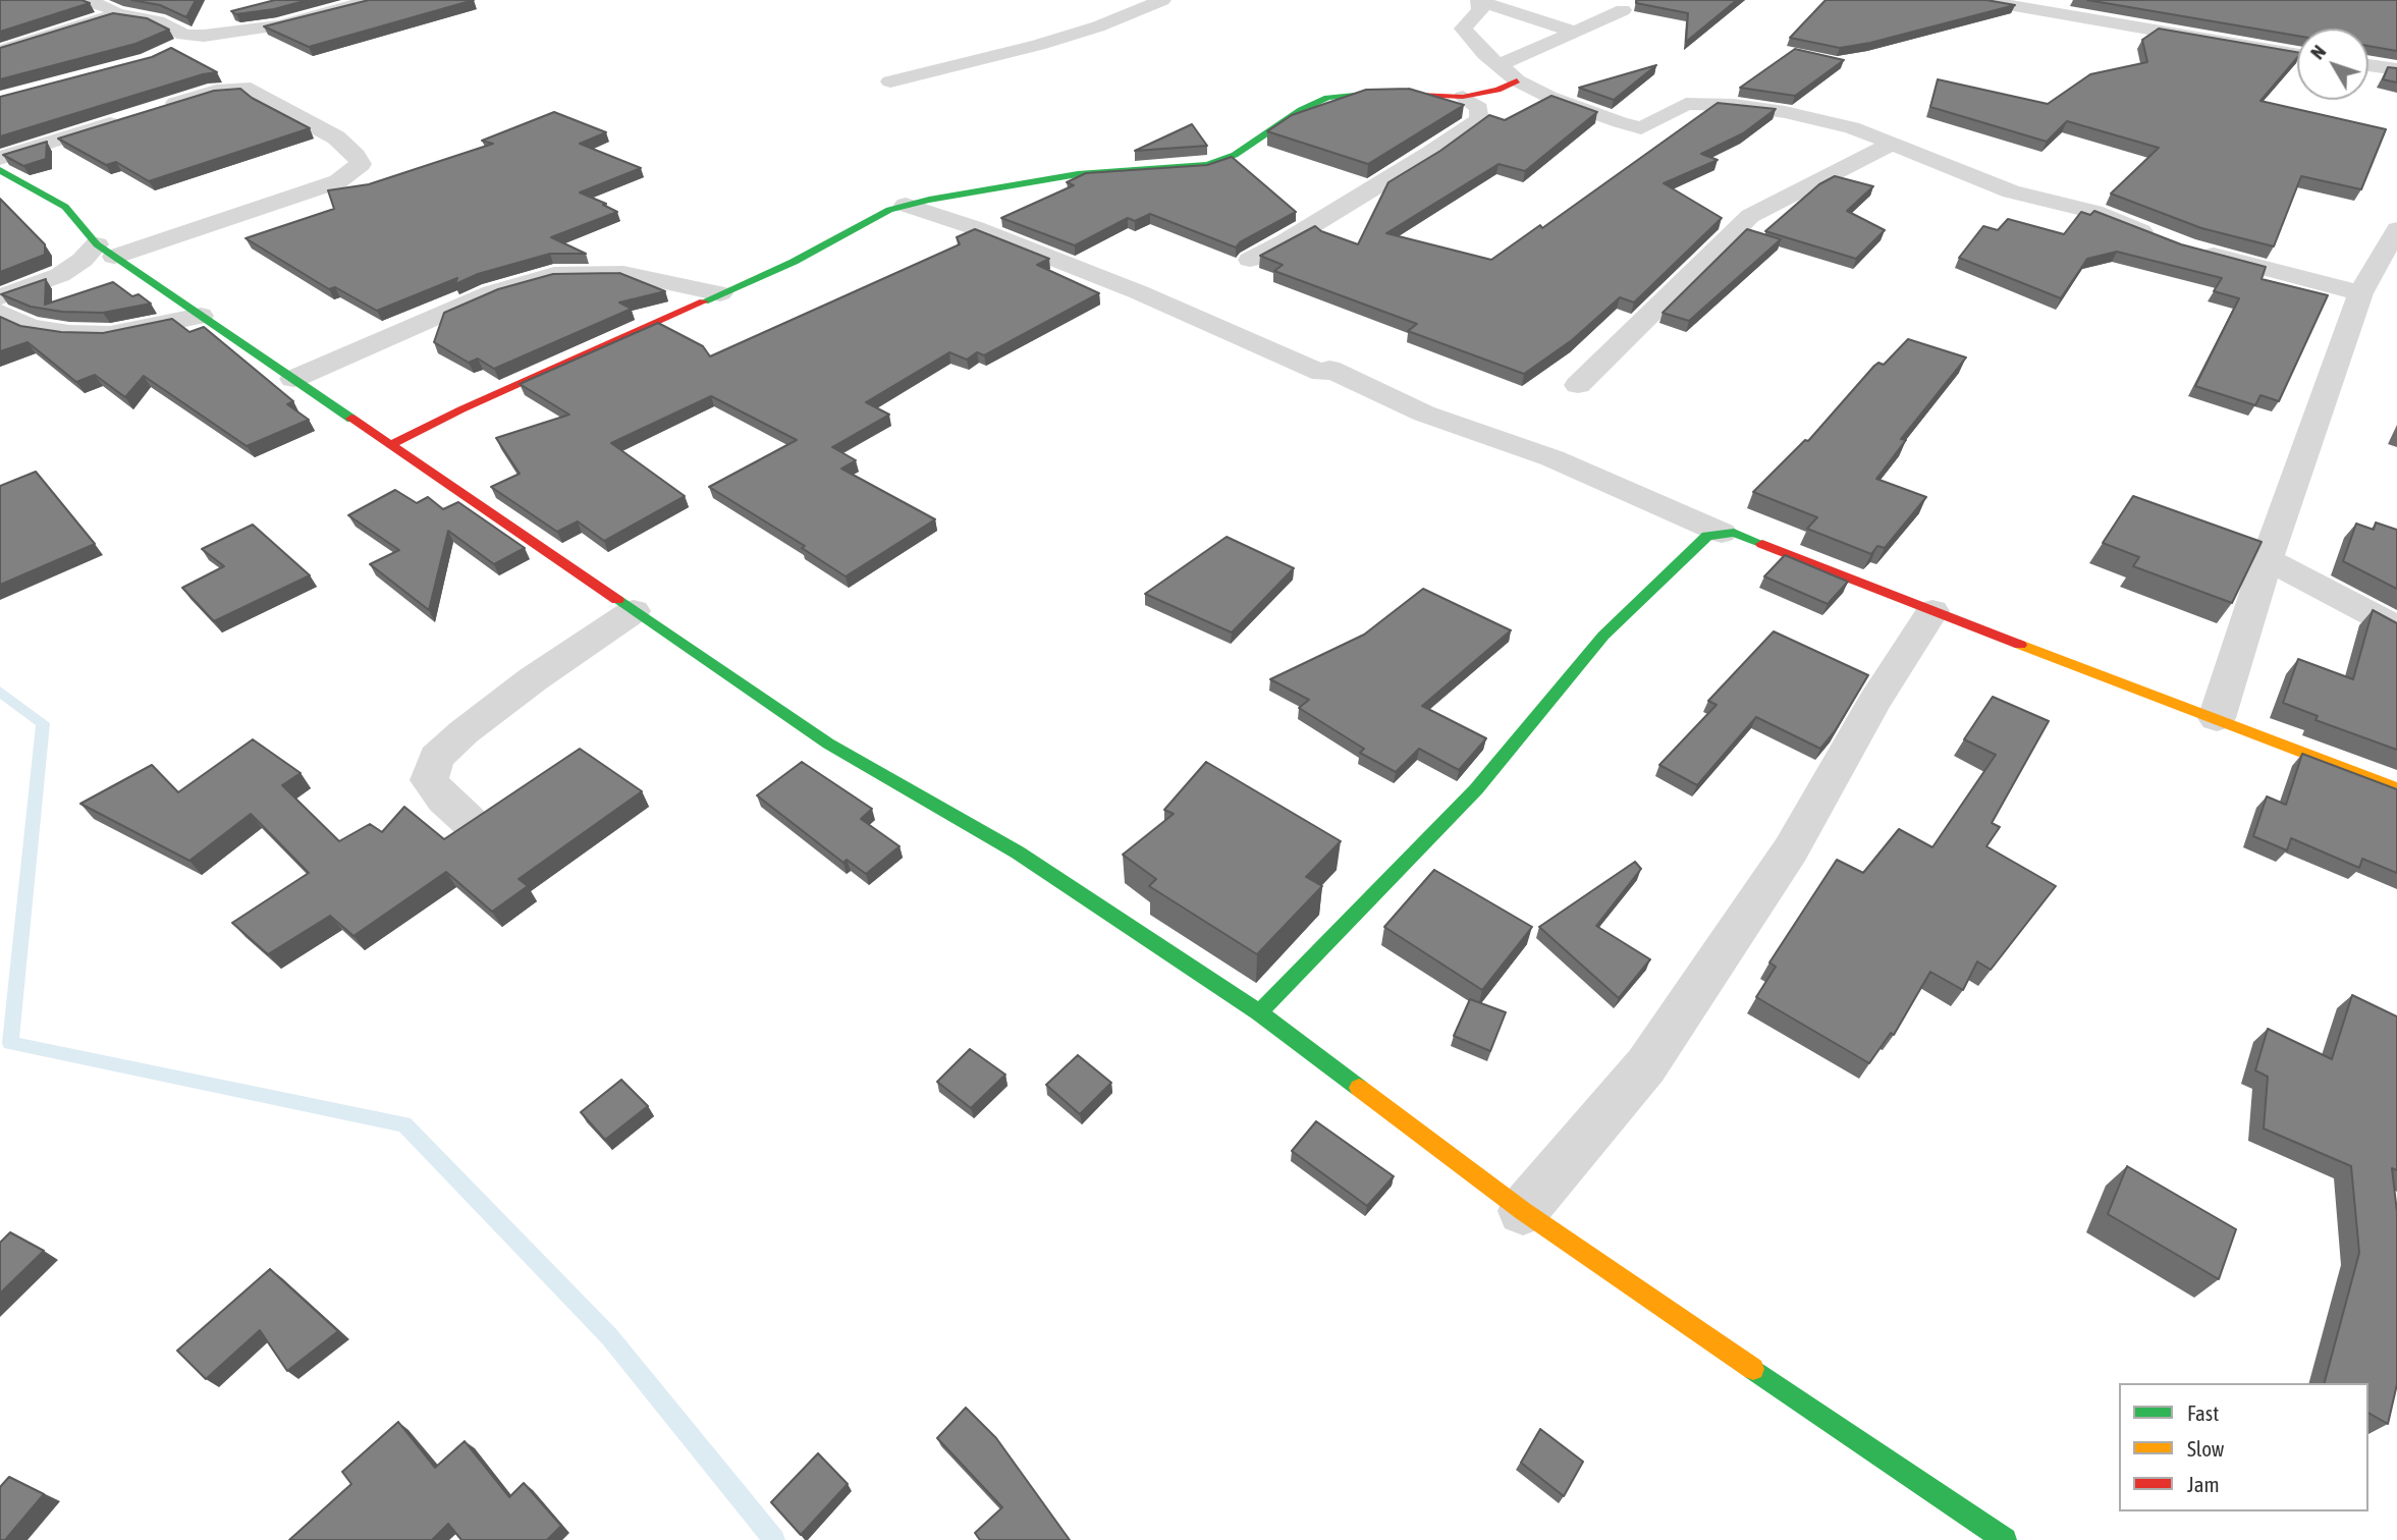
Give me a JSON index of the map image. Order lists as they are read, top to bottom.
{
  "legend": ["Fast", "Slow", "Jam"],
  "north": "top left"
}
